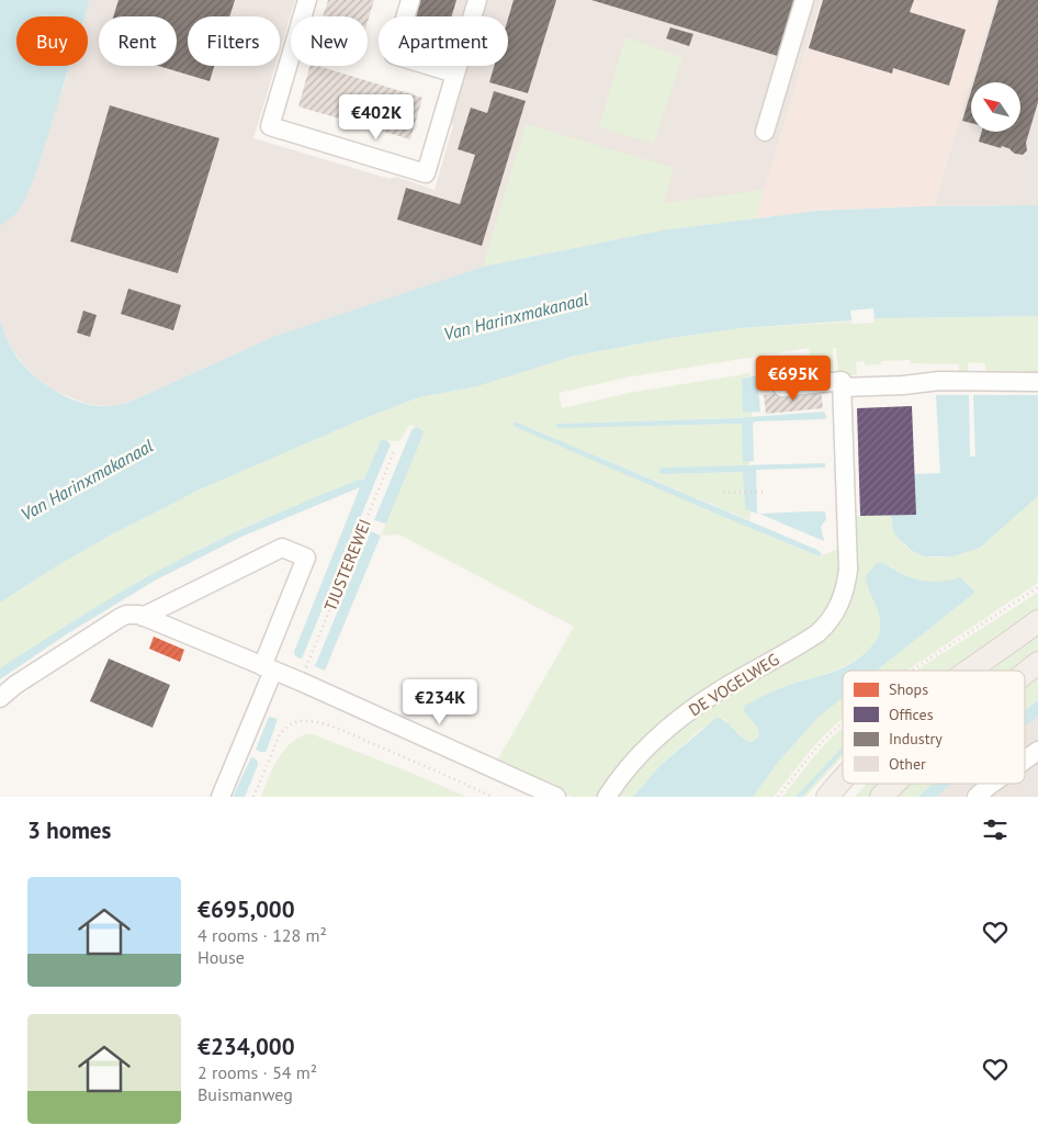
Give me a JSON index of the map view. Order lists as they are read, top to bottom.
{
  "streets": {
    "street": ["DE VOGELWEG"],
    "path": ["TJUSTEREWEI"]
  },
  "water": ["Van Harinxmakanaal"],
  "legend": [
    "Shops",
    "Offices",
    "Industry",
    "Other"
  ],
  "north": "top left",
  "page": {
    "chip": [
      "Buy",
      "Rent",
      "Filters",
      "New",
      "Apartment"
    ],
    "price": ["€402K", "€695K", "€234K"],
    "heading": "3 homes",
    "list": [
      {
        "name": "€695,000",
        "note": "4 rooms · 128 m² · House"
      },
      {
        "name": "€234,000",
        "note": "2 rooms · 54 m² · Buismanweg"
      }
    ]
  }
}
